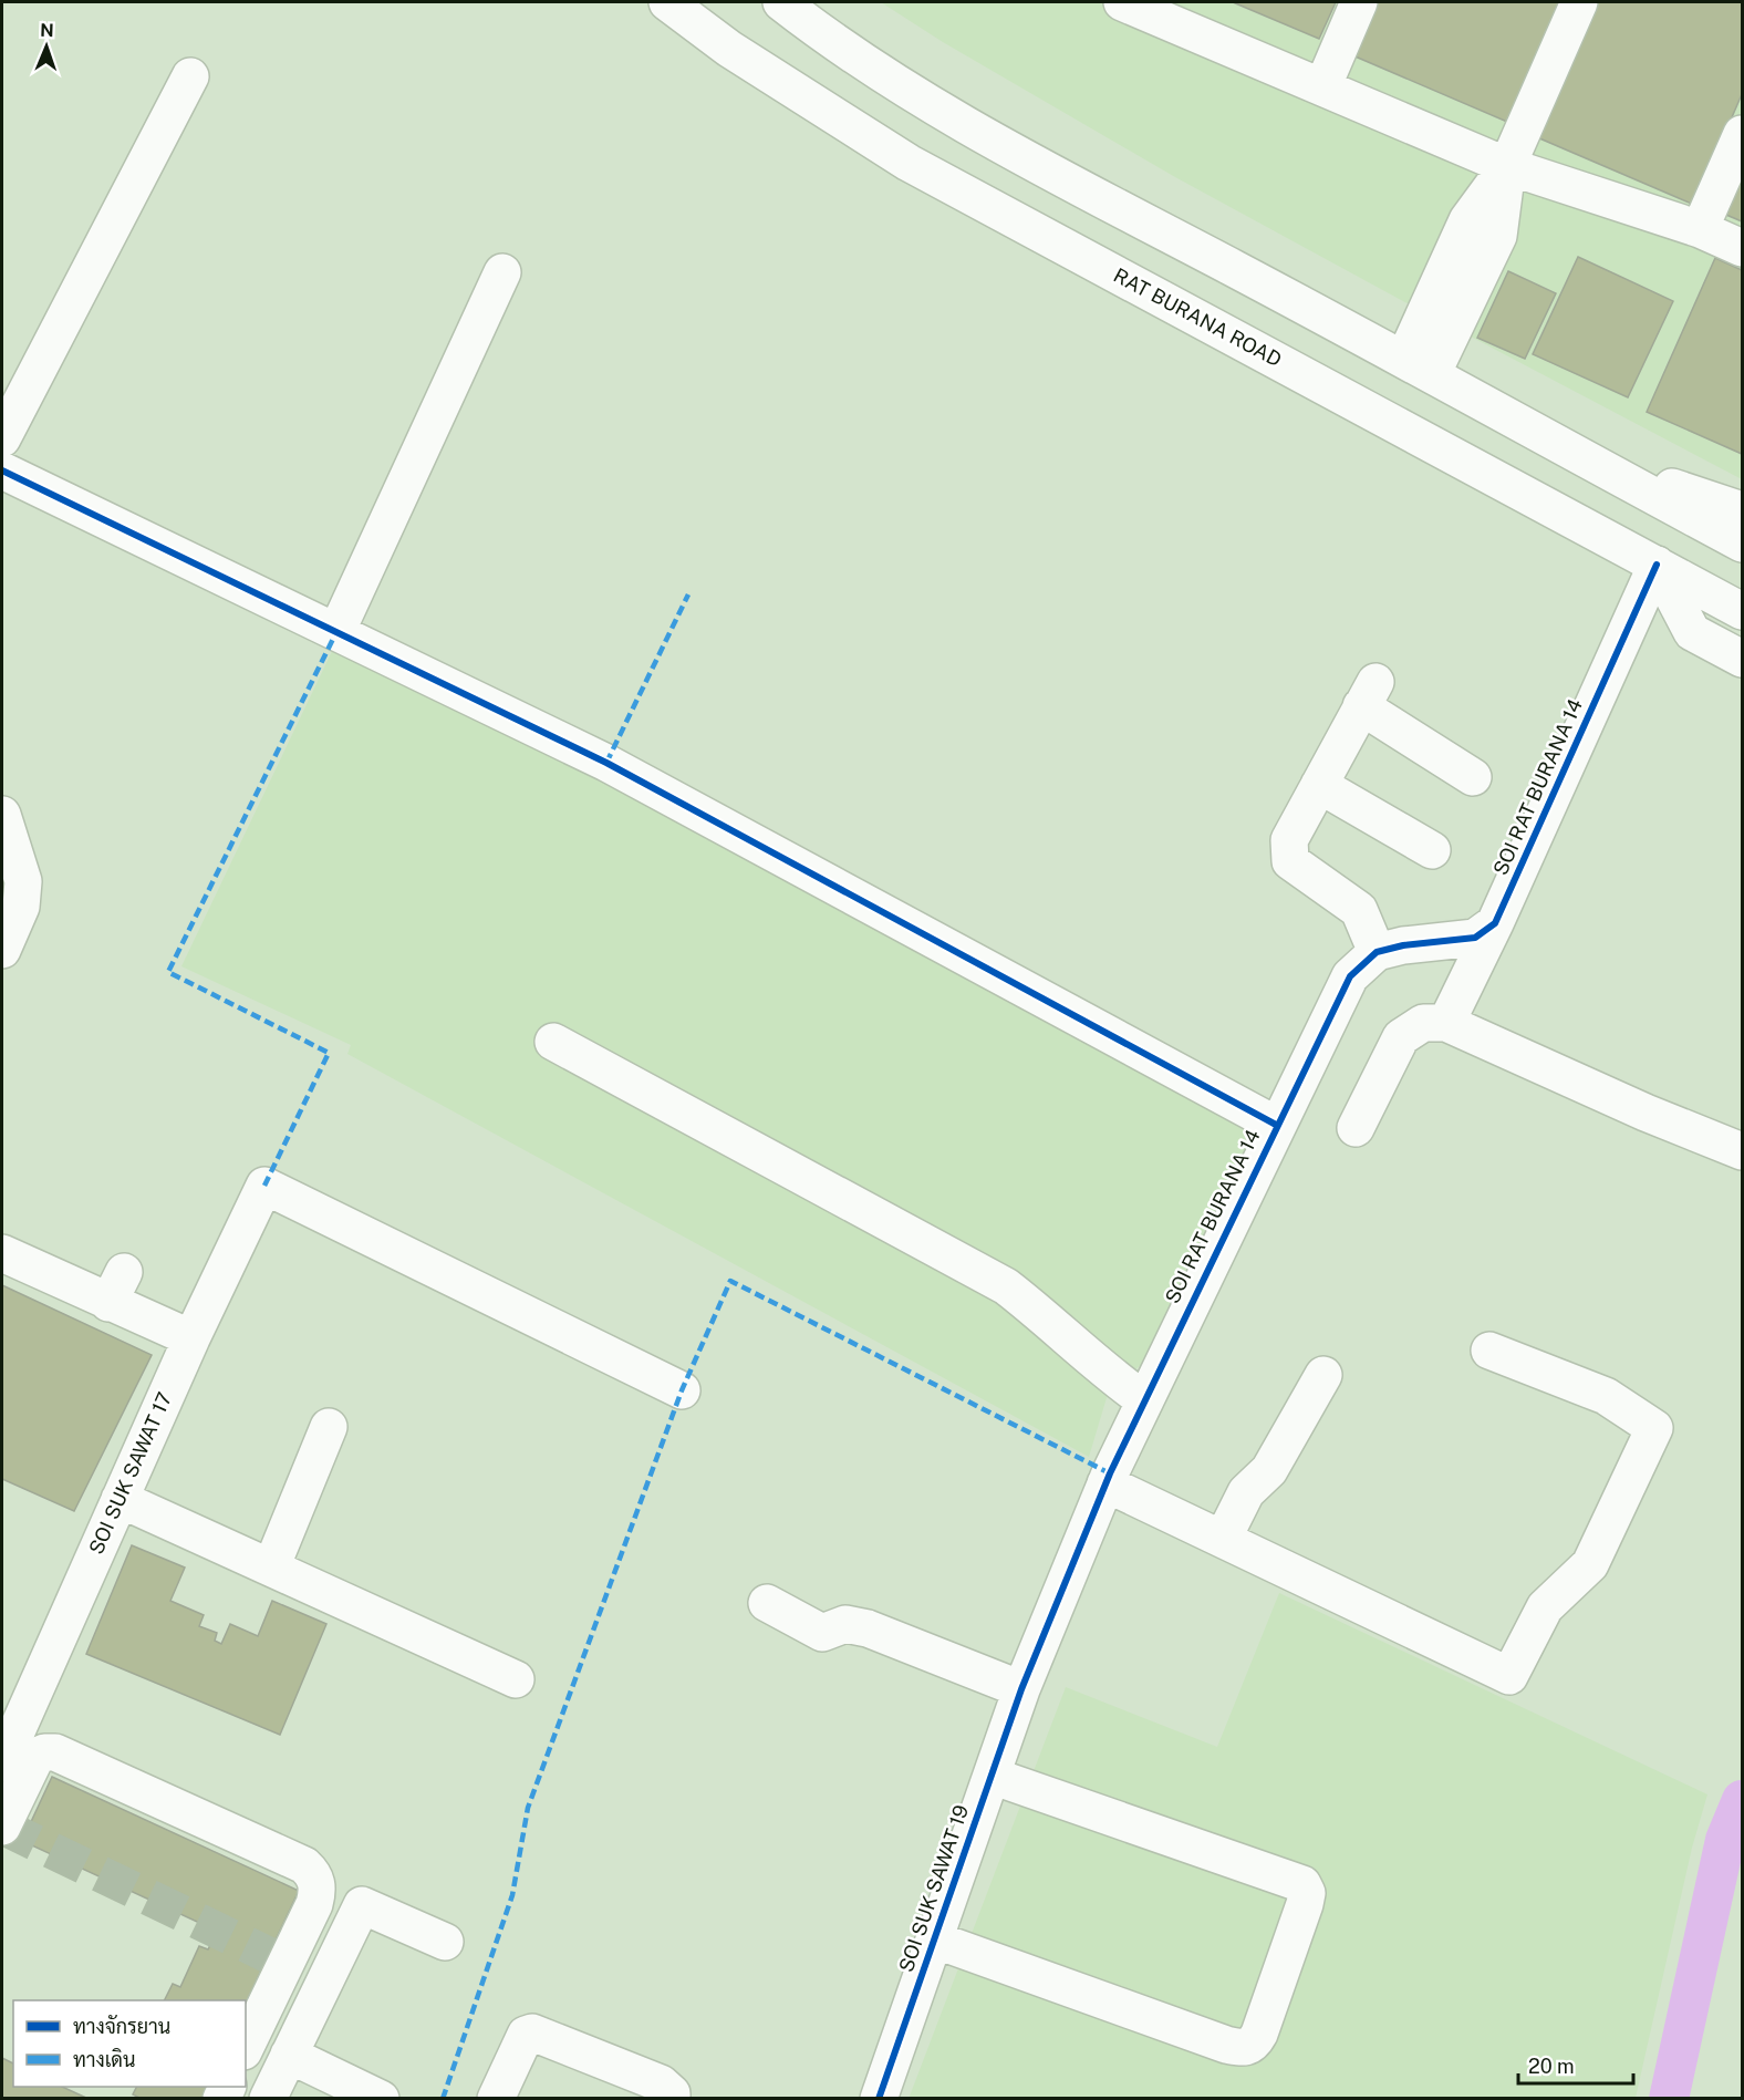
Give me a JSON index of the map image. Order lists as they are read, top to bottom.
{
  "streets": {
    "street": [
      "RAT BURANA ROAD",
      "SOI RAT BURANA 14",
      "SOI SUK SAWAT 17",
      "SOI SUK SAWAT 19"
    ]
  },
  "crossings": [
    ["RAT BURANA ROAD", "SOI RAT BURANA 14"],
    ["SOI RAT BURANA 14", "SOI SUK SAWAT 19"]
  ],
  "legend": ["ทางจักรยาน", "ทางเดิน"],
  "scale_bar": "20 m",
  "north": "top"
}
